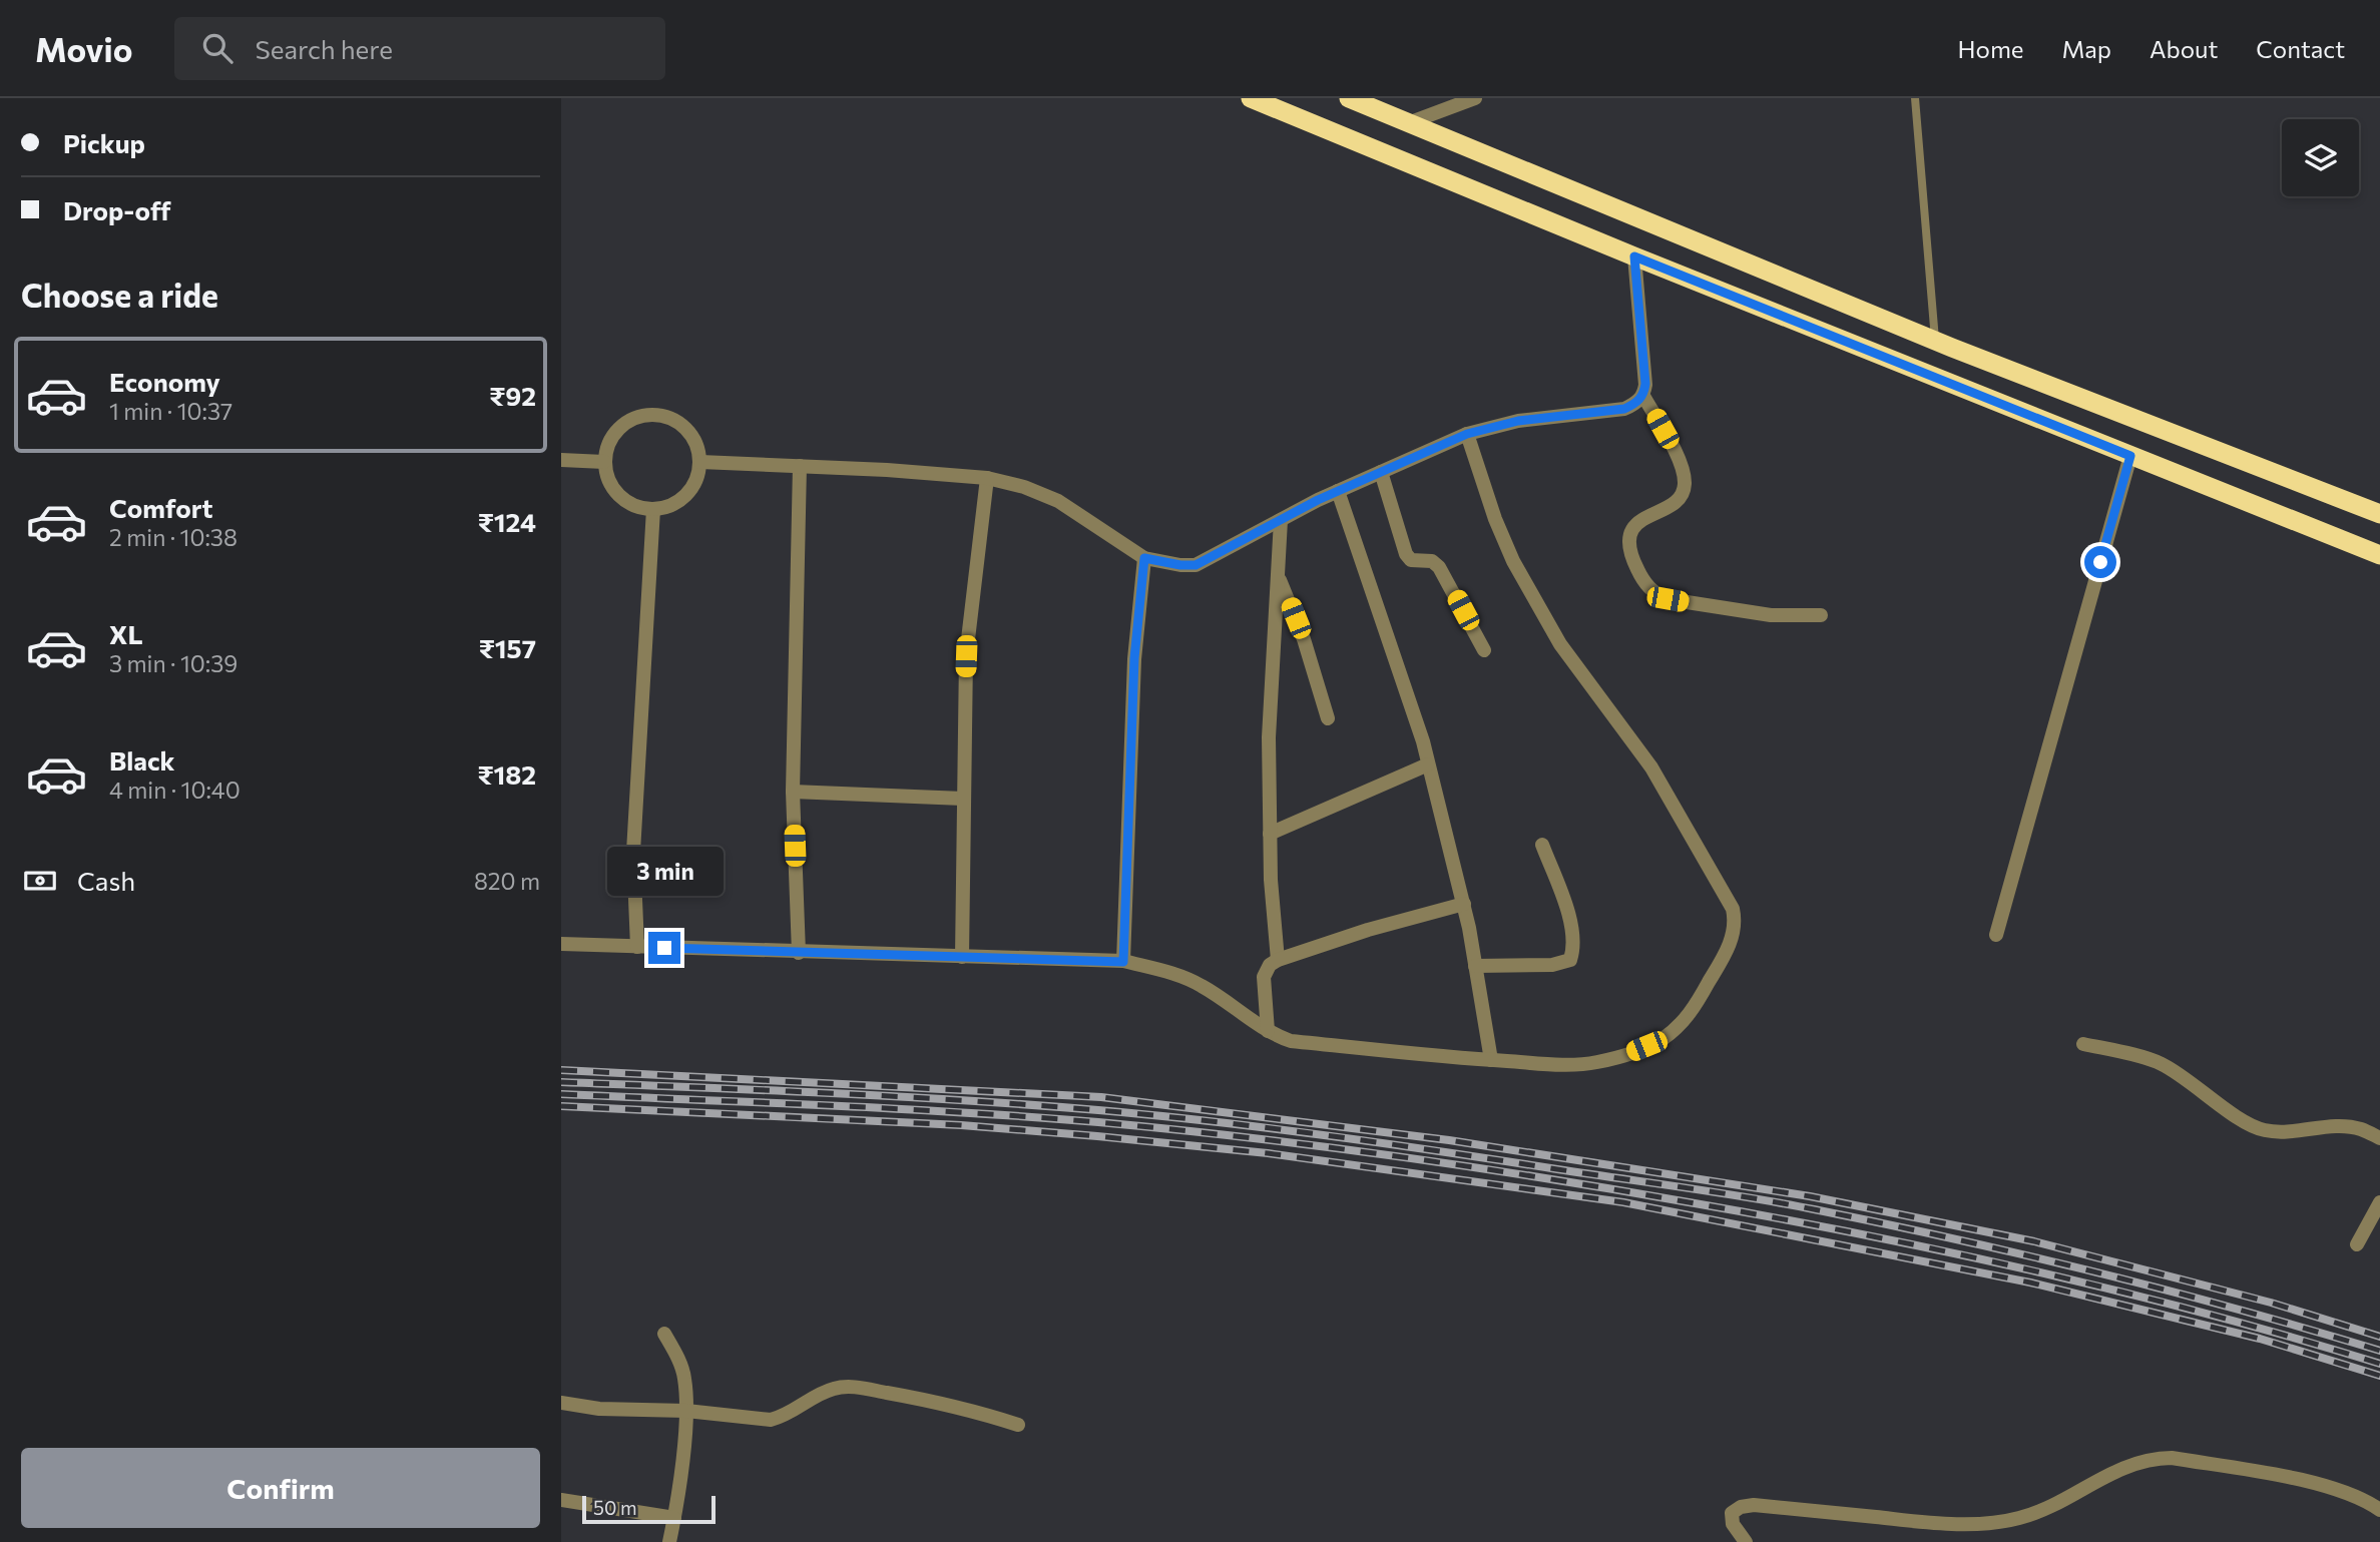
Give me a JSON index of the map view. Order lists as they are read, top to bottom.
{
  "scale_bar": "50 m",
  "page": {
    "header": "Movio",
    "search": "Search here",
    "nav": [
      "Home",
      "Map",
      "About",
      "Contact"
    ],
    "banner": ["Pickup", "Drop-off"],
    "heading": "Choose a ride",
    "list": [
      {
        "name": "Economy",
        "note": "1 min · 10:37",
        "value": "₹92"
      },
      {
        "name": "Comfort",
        "note": "2 min · 10:38",
        "value": "₹124"
      },
      {
        "name": "XL",
        "note": "3 min · 10:39",
        "value": "₹157"
      },
      {
        "name": "Black",
        "note": "4 min · 10:40",
        "value": "₹182"
      }
    ],
    "pay": ["Cash", "820 m"],
    "bubble": "3 min",
    "buttons": "Confirm",
    "scale": "50 m"
  }
}
